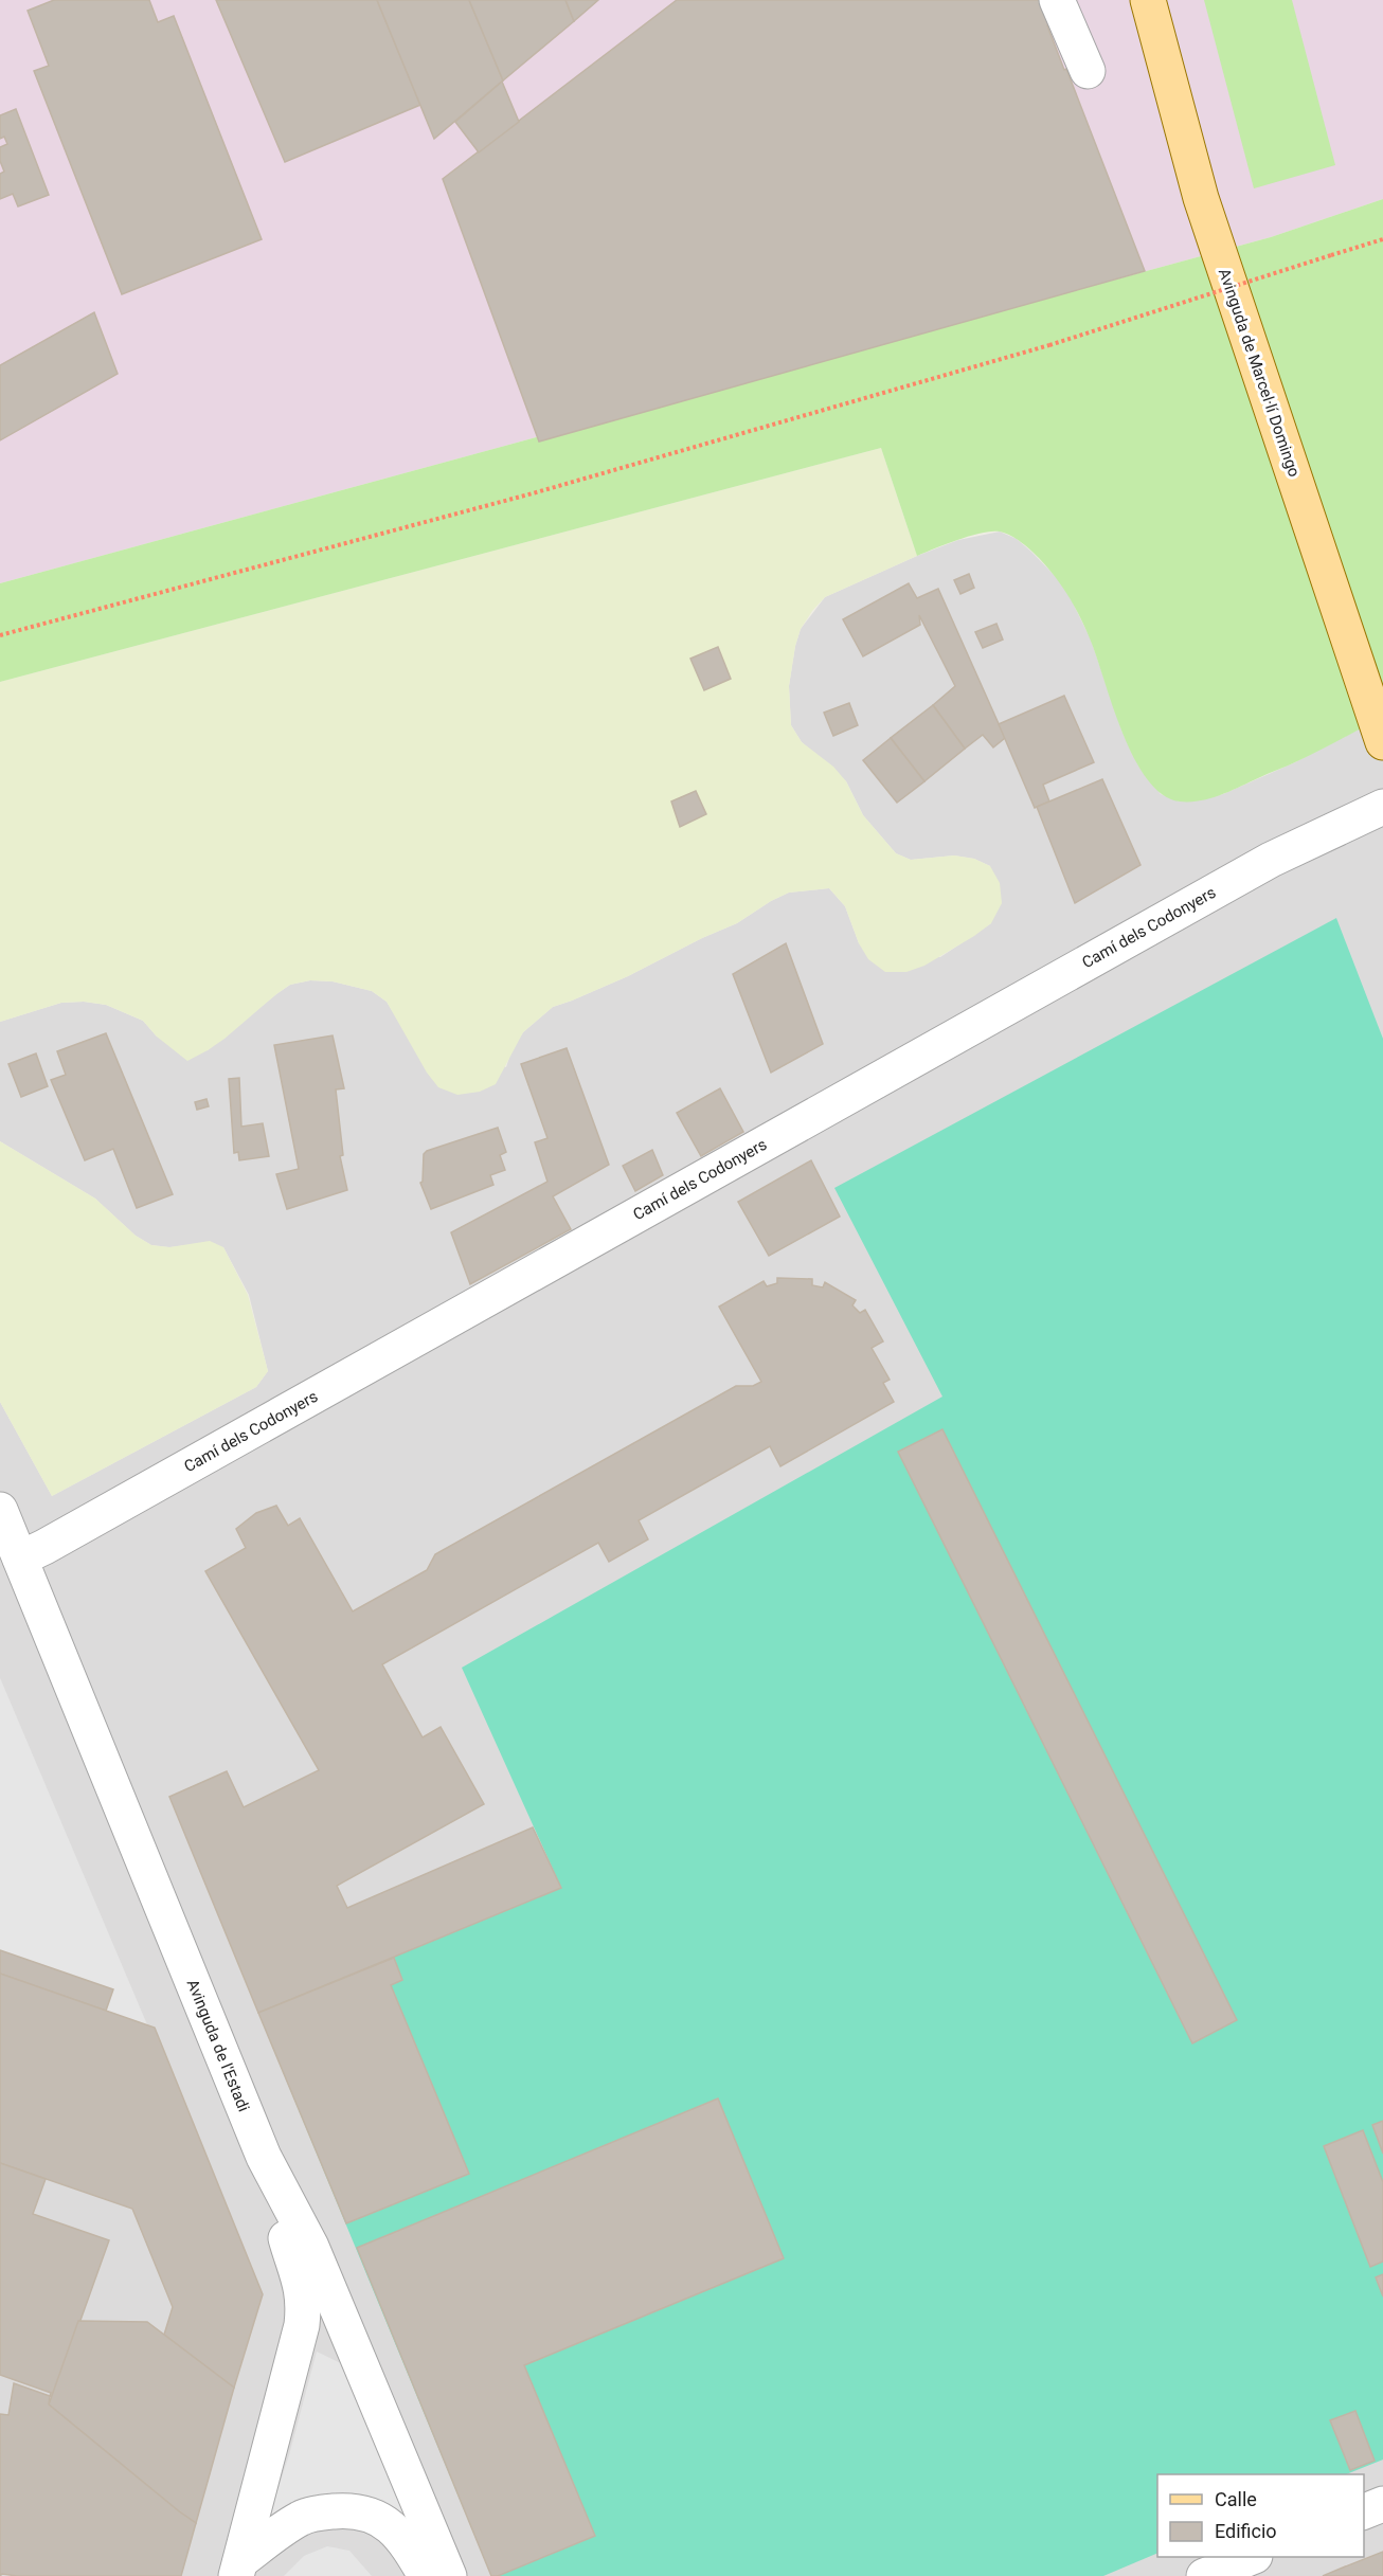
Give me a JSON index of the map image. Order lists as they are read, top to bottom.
{
  "streets": {
    "main road": ["Avinguda de Marcel·lí Domingo"],
    "street": ["Camí dels Codonyers", "Avinguda de l'Estadi"]
  },
  "crossings": [
    ["Camí dels Codonyers", "Avinguda de l'Estadi"]
  ],
  "legend": ["Calle", "Edificio"]
}
